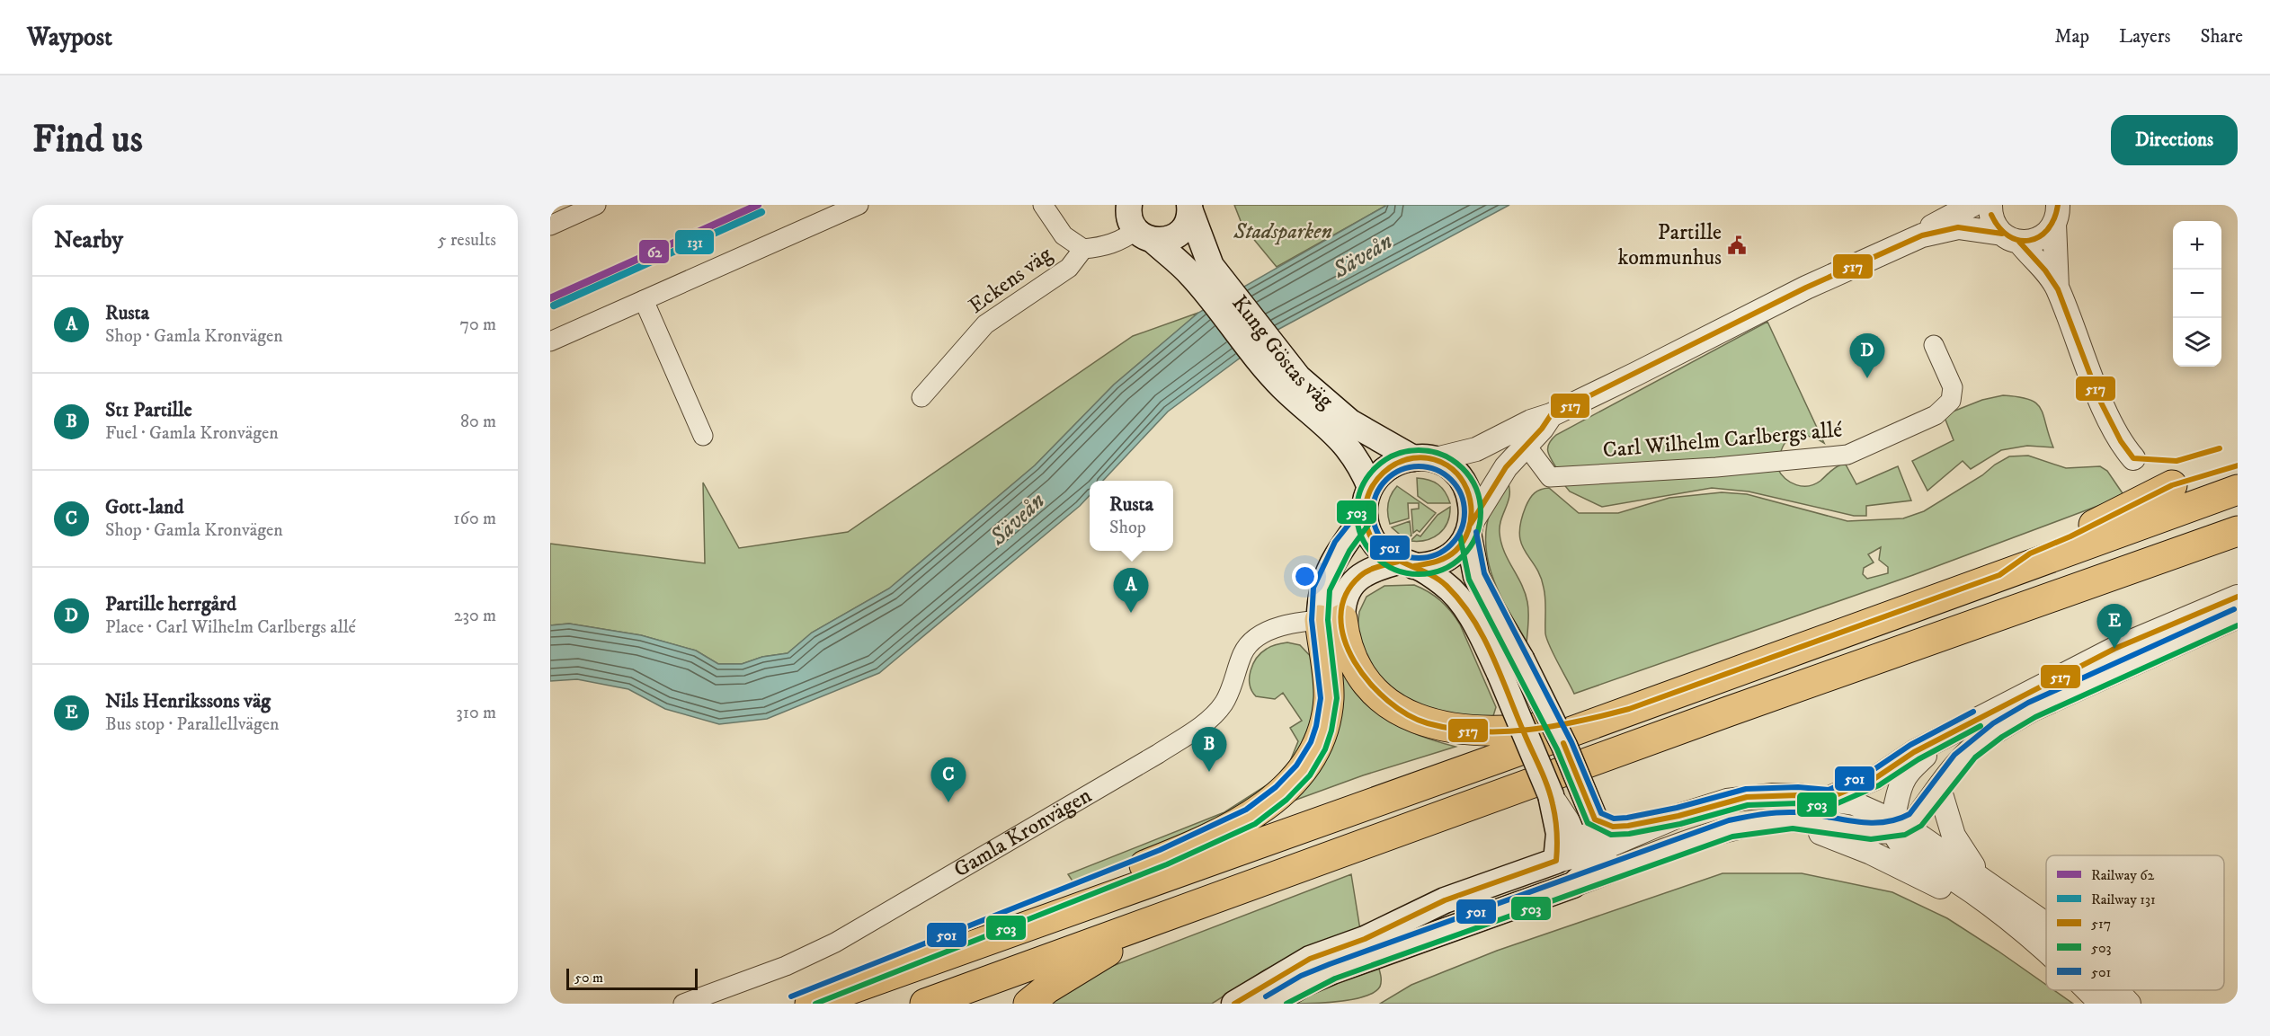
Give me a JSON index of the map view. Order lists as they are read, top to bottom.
{
  "streets": {
    "main road": ["Kung Göstas väg"],
    "street": ["Eckens väg", "Carl Wilhelm Carlbergs allé", "Gamla Kronvägen"]
  },
  "crossings": [
    ["Eckens väg", "Kung Göstas väg"]
  ],
  "water": ["Säveån"],
  "parks": ["Stadsparken"],
  "places": {
    "public building": ["Partille kommunhus"]
  },
  "lines": [
    "rail line 62",
    "transit line 517",
    "rail line 131",
    "transit line 503",
    "transit line 501"
  ],
  "legend": [
    "Railway 62",
    "Railway 131",
    "517",
    "503",
    "501"
  ],
  "scale_bar": "50 m",
  "page": {
    "header": "Waypost",
    "nav": ["Map", "Layers", "Share"],
    "buttons": "Directions",
    "title": "Find us",
    "heading": ["Nearby", "5 results"],
    "map_buttons": ["+", "−"],
    "list": [
      {
        "mark": "A",
        "name": "Rusta",
        "note": "Shop · Gamla Kronvägen",
        "value": "70 m"
      },
      {
        "mark": "B",
        "name": "St1 Partille",
        "note": "Fuel · Gamla Kronvägen",
        "value": "80 m"
      },
      {
        "mark": "C",
        "name": "Gott-land",
        "note": "Shop · Gamla Kronvägen",
        "value": "160 m"
      },
      {
        "mark": "D",
        "name": "Partille herrgård",
        "note": "Place · Carl Wilhelm Carlbergs allé",
        "value": "230 m"
      },
      {
        "mark": "E",
        "name": "Nils Henrikssons väg",
        "note": "Bus stop · Parallellvägen",
        "value": "310 m"
      }
    ],
    "pins": [
      "D",
      "A",
      "E",
      "B",
      "C"
    ],
    "popup": ["Rusta", "Shop"],
    "scale": "50 m"
  }
}
